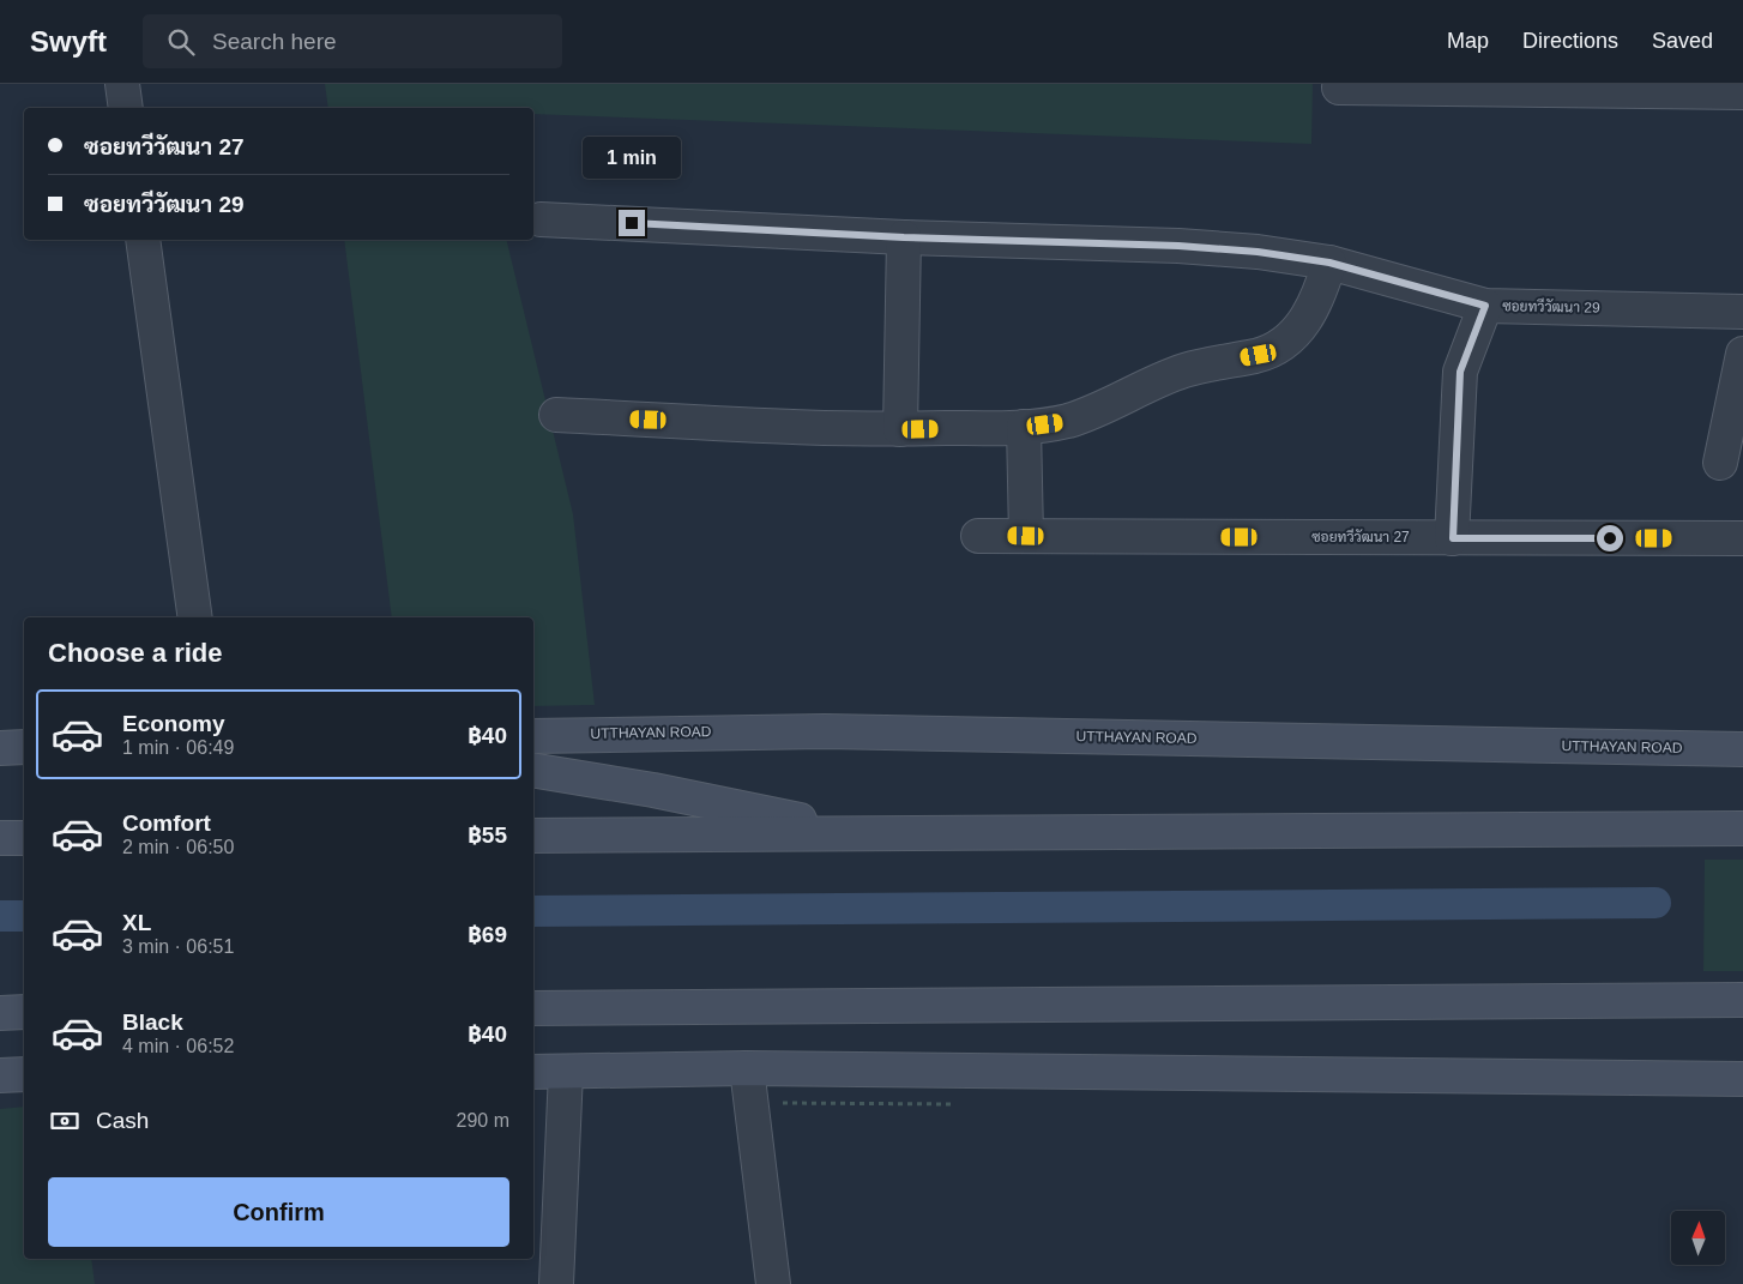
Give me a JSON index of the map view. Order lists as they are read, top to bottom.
{
  "streets": {
    "main road": ["UTTHAYAN ROAD"],
    "street": ["ซอยทวีวัฒนา 29", "ซอยทวีวัฒนา 27"]
  },
  "north": "top",
  "page": {
    "header": "Swyft",
    "search": "Search here",
    "nav": ["Map", "Directions", "Saved"],
    "banner": ["ซอยทวีวัฒนา 27", "ซอยทวีวัฒนา 29"],
    "bubble": "1 min",
    "heading": "Choose a ride",
    "list": [
      {
        "name": "Economy",
        "note": "1 min · 06:49",
        "value": "฿40"
      },
      {
        "name": "Comfort",
        "note": "2 min · 06:50",
        "value": "฿55"
      },
      {
        "name": "XL",
        "note": "3 min · 06:51",
        "value": "฿69"
      },
      {
        "name": "Black",
        "note": "4 min · 06:52",
        "value": "฿40"
      }
    ],
    "pay": ["Cash", "290 m"],
    "buttons": "Confirm"
  }
}
